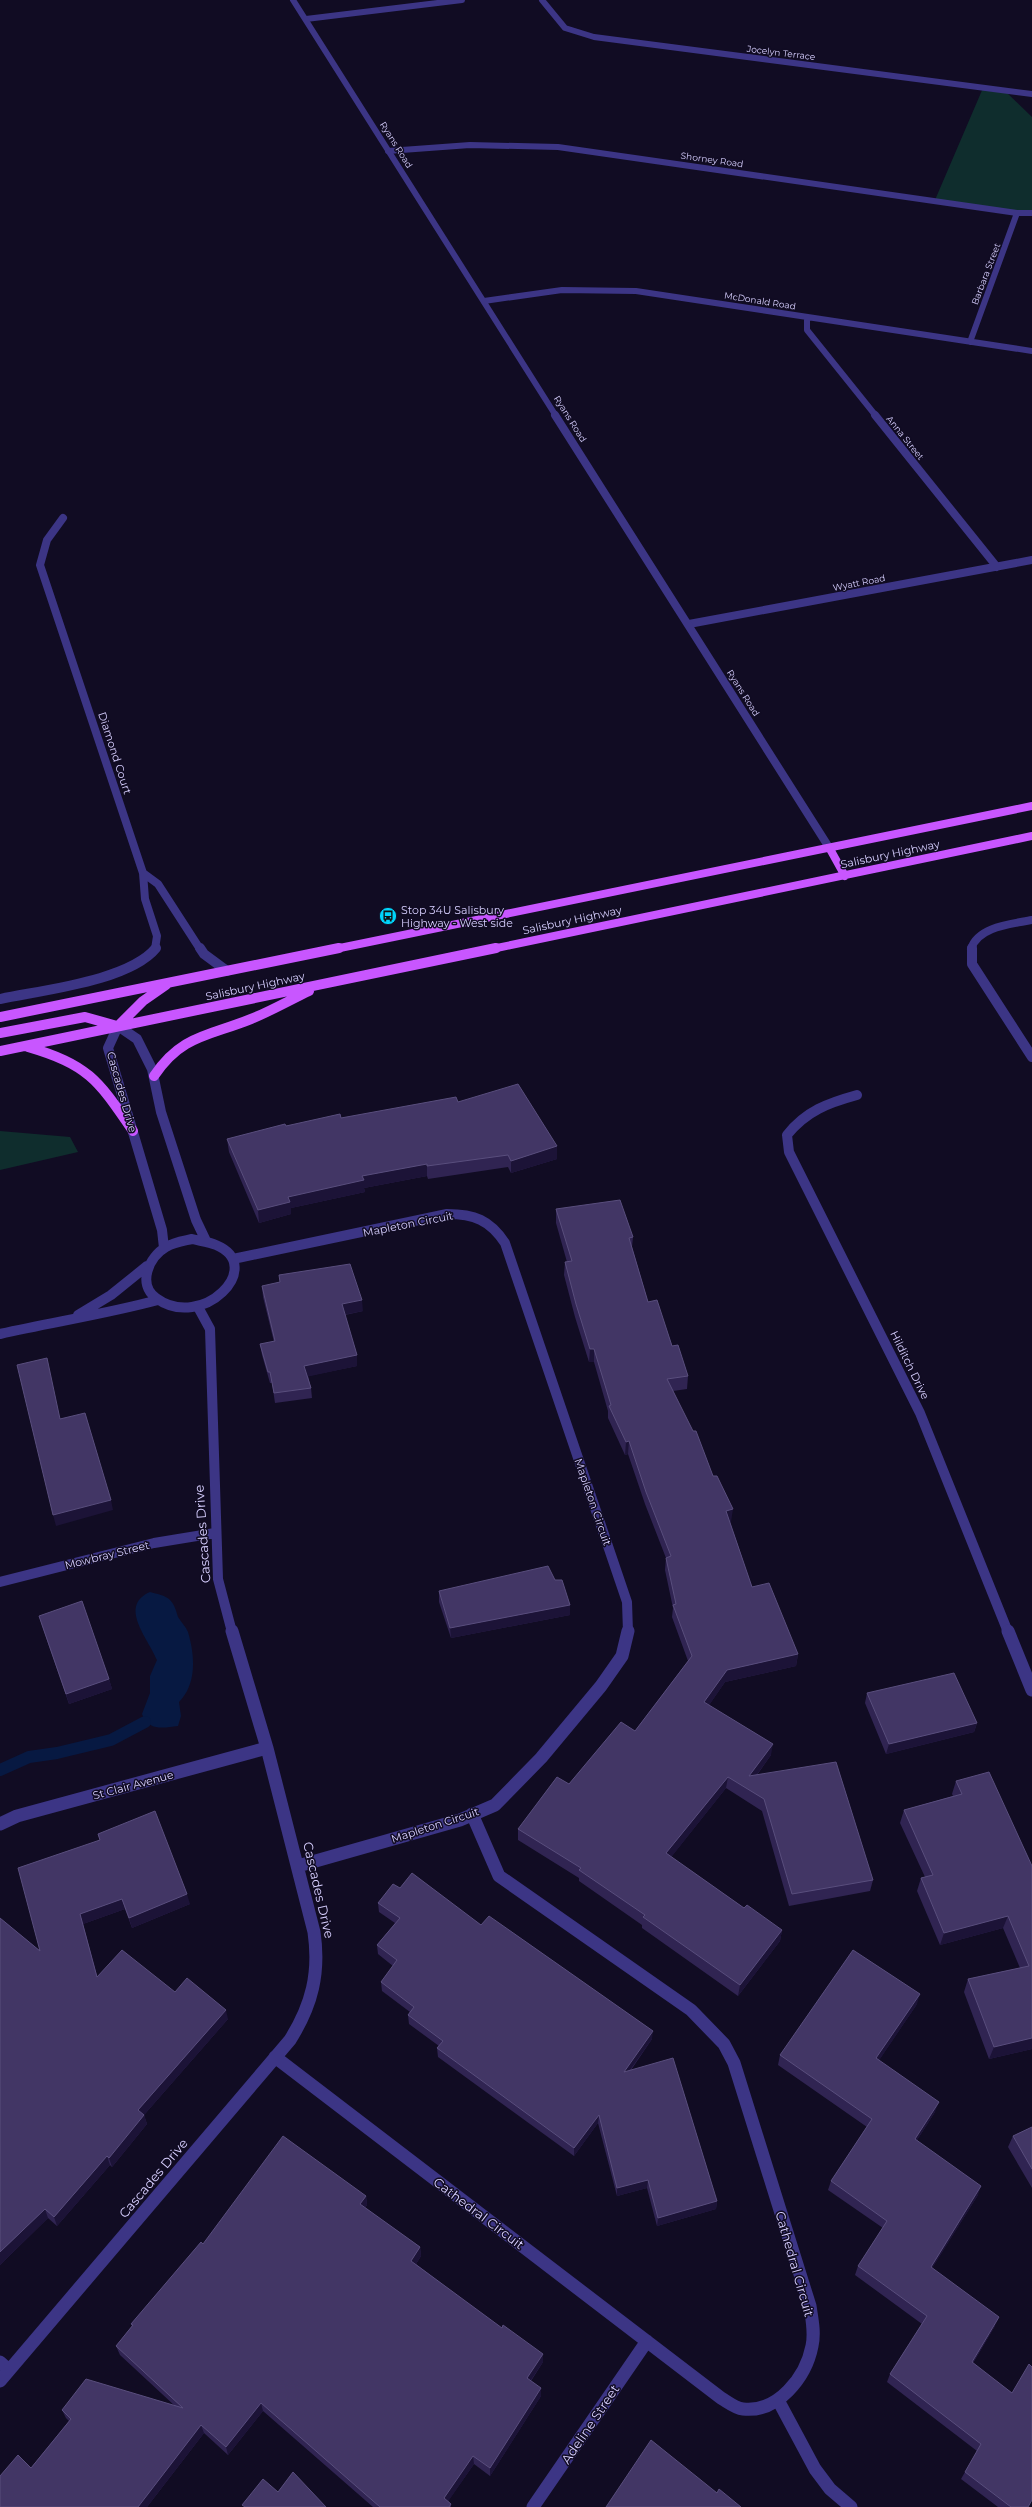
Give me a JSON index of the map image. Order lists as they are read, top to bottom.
{
  "streets": {
    "main road": ["Salisbury Highway"],
    "street": [
      "Jocelyn Terrace",
      "Ryans Road",
      "Shorney Road",
      "Barbara Street",
      "McDonald Road",
      "Anna Street",
      "Wyatt Road",
      "Diamond Court",
      "Cascades Drive",
      "Mapleton Circuit",
      "Hilditch Drive",
      "Mowbray Street",
      "St Clair Avenue",
      "Cathedral Circuit",
      "Adeline Street"
    ]
  },
  "crossings": [
    ["Ryans Road", "Shorney Road"],
    ["Ryans Road", "McDonald Road"],
    ["Ryans Road", "Wyatt Road"],
    ["Ryans Road", "Salisbury Highway"],
    ["Shorney Road", "Barbara Street"],
    ["Barbara Street", "McDonald Road"],
    ["McDonald Road", "Anna Street"],
    ["Anna Street", "Wyatt Road"],
    ["Salisbury Highway", "Cascades Drive"],
    ["Cascades Drive", "Mapleton Circuit"],
    ["Cascades Drive", "Mowbray Street"],
    ["Cascades Drive", "St Clair Avenue"],
    ["Cascades Drive", "Cathedral Circuit"],
    ["Mapleton Circuit", "Cathedral Circuit"],
    ["Cathedral Circuit", "Adeline Street"]
  ],
  "places": {
    "bus stop": ["Stop 34U Salisbury Highway - West side"]
  }
}
